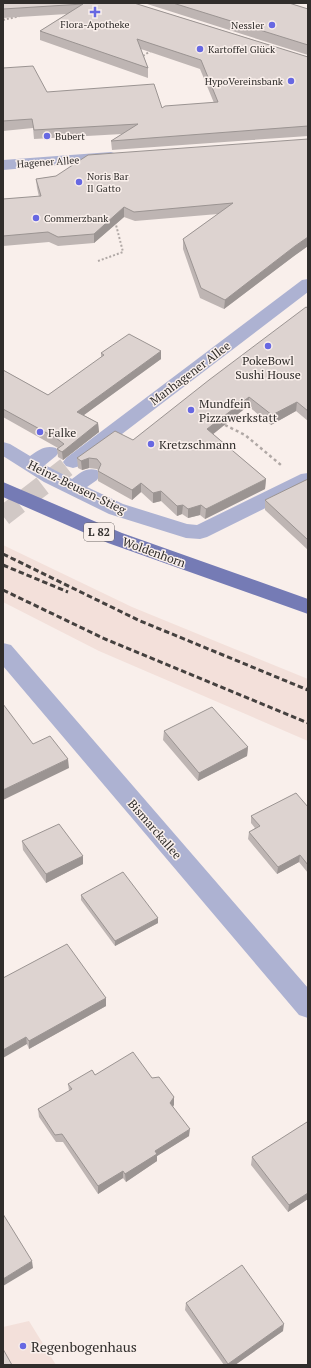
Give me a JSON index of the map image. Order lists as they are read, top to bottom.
{
  "streets": {
    "main road": ["L 82", "Woldenhorn"],
    "street": [
      "Hagener Allee",
      "Manhagener Allee",
      "Heinz-Beusen-Stieg",
      "Bismarckallee"
    ]
  },
  "places": {
    "health": ["Flora-Apotheke"],
    "other": [
      "Nessler",
      "Kartoffel Glück",
      "HypoVereinsbank",
      "Bubert",
      "Noris Bar Il Gatto",
      "Commerzbank",
      "PokeBowl Sushi House",
      "Mundfein Pizzawerkstatt",
      "Falke",
      "Kretzschmann",
      "Regenbogenhaus"
    ]
  }
}
